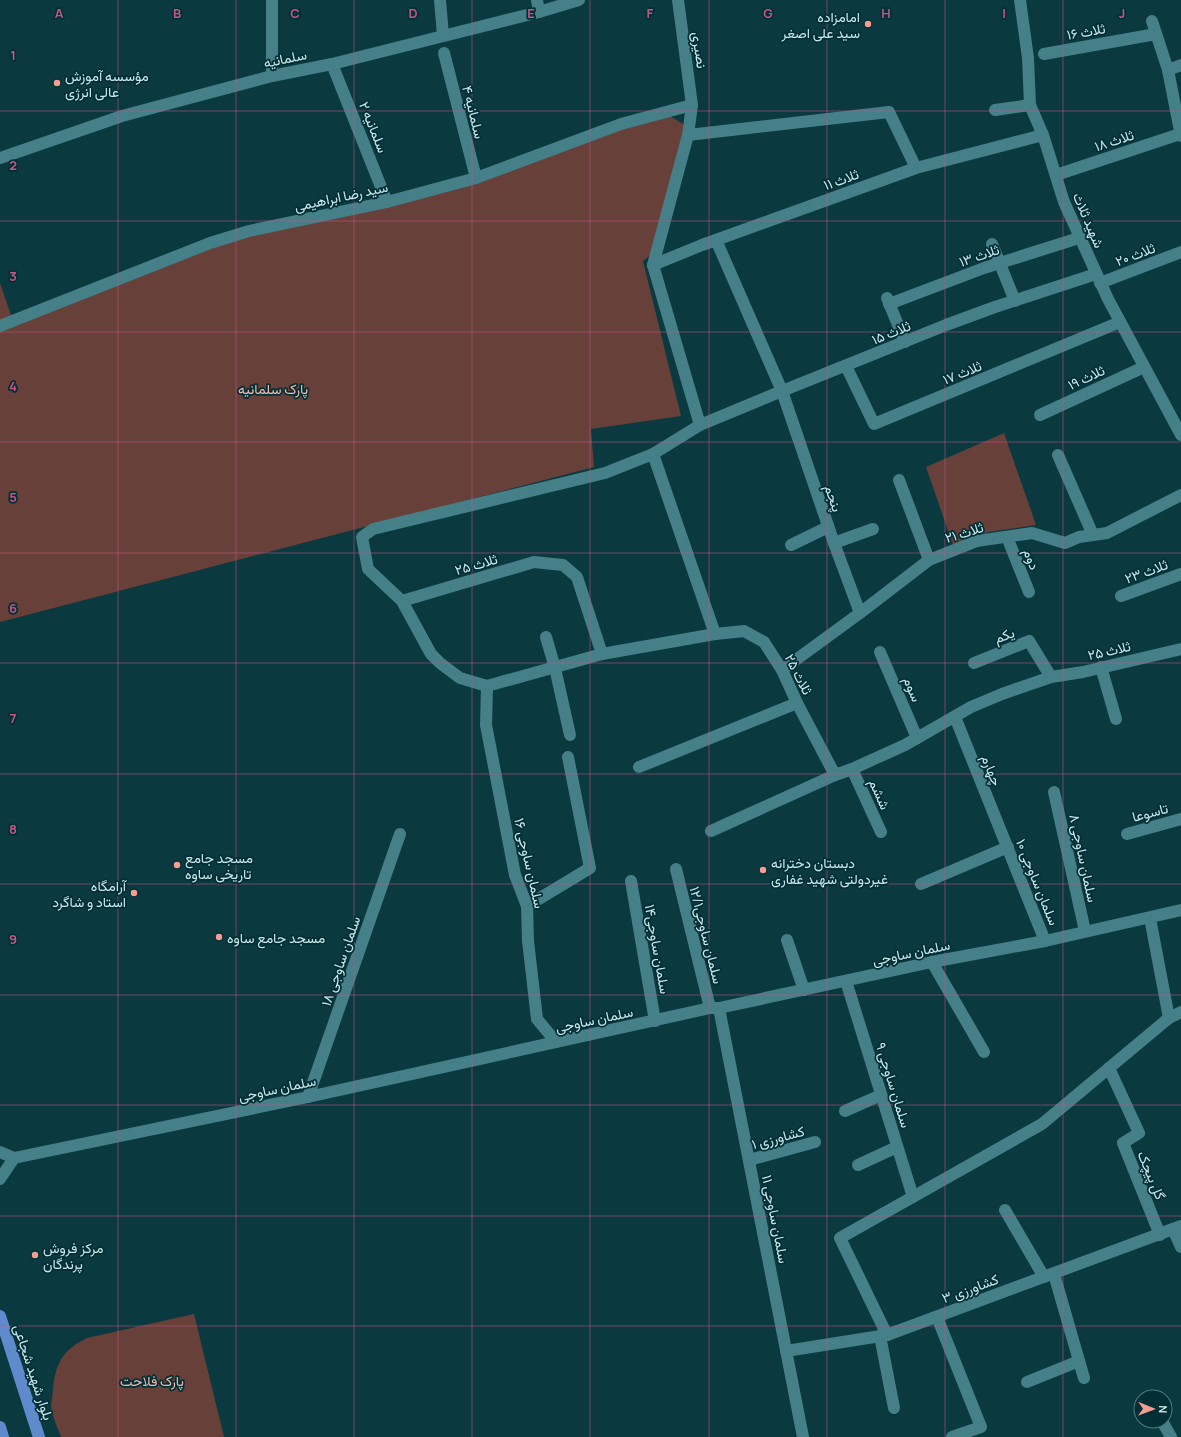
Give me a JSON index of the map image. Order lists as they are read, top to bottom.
{
  "streets": {
    "main road": ["بلوار شهید شجاعی"],
    "street": [
      "ثلاث ۱۶",
      "نصیری",
      "سلمانیه",
      "سلمانیه ۴",
      "سلمانیه ۲",
      "ثلاث ۱۸",
      "ثلاث ۱۱",
      "سید رضا ابراهیمی",
      "شهید ثلاث",
      "ثلاث ۲۰",
      "ثلاث ۱۳",
      "ثلاث ۱۵",
      "ثلاث ۱۷",
      "ثلاث ۱۹",
      "پنجم",
      "ثلاث ۲۱",
      "دوم",
      "ثلاث ۲۵",
      "ثلاث ۲۳",
      "یکم",
      "سوم",
      "چهارم",
      "ششم",
      "تاسوعا",
      "سلمان ساوجی ۸",
      "سلمان ساوجی ۱۶",
      "سلمان ساوجی ۱۰",
      "سلمان ساوجی۱۲/۱",
      "سلمان ساوجی۱۴",
      "سلمان ساوجی",
      "سلمان ساوجی ۱۸",
      "سلمان ساوجی ۹",
      "کشاورزی ۱",
      "گل پیچک",
      "سلمان ساوجی ۱۱",
      "کشاورزی ۳"
    ]
  },
  "crossings": [
    ["نصیری", "ثلاث ۱۱"],
    ["نصیری", "سید رضا ابراهیمی"],
    ["سلمانیه", "سلمانیه ۲"],
    ["سلمانیه ۴", "سید رضا ابراهیمی"],
    ["سلمانیه ۲", "سید رضا ابراهیمی"],
    ["ثلاث ۱۸", "شهید ثلاث"],
    ["ثلاث ۱۱", "شهید ثلاث"],
    ["ثلاث ۱۱", "پنجم"],
    ["شهید ثلاث", "ثلاث ۲۰"],
    ["شهید ثلاث", "ثلاث ۱۳"],
    ["شهید ثلاث", "ثلاث ۱۵"],
    ["شهید ثلاث", "ثلاث ۱۷"],
    ["شهید ثلاث", "ثلاث ۱۹"],
    ["ثلاث ۲۰", "ثلاث ۱۵"],
    ["ثلاث ۱۳", "ثلاث ۱۵"],
    ["ثلاث ۱۵", "ثلاث ۱۷"],
    ["ثلاث ۱۵", "پنجم"],
    ["ثلاث ۱۵", "ثلاث ۲۵"],
    ["پنجم", "ثلاث ۲۱"],
    ["ثلاث ۲۱", "دوم"],
    ["ثلاث ۲۱", "ثلاث ۲۵"],
    ["ثلاث ۲۵", "یکم"],
    ["ثلاث ۲۵", "سوم"],
    ["ثلاث ۲۵", "چهارم"],
    ["ثلاث ۲۵", "ششم"],
    ["چهارم", "سلمان ساوجی ۱۰"],
    ["سلمان ساوجی ۸", "سلمان ساوجی"],
    ["سلمان ساوجی ۱۶", "سلمان ساوجی"],
    ["سلمان ساوجی ۱۰", "سلمان ساوجی"],
    ["سلمان ساوجی۱۲/۱", "سلمان ساوجی"],
    ["سلمان ساوجی۱۲/۱", "سلمان ساوجی ۱۱"],
    ["سلمان ساوجی۱۴", "سلمان ساوجی"],
    ["سلمان ساوجی", "سلمان ساوجی ۱۸"],
    ["سلمان ساوجی", "سلمان ساوجی ۹"],
    ["سلمان ساوجی", "سلمان ساوجی ۱۱"],
    ["کشاورزی ۱", "سلمان ساوجی ۱۱"],
    ["گل پیچک", "کشاورزی ۳"],
    ["سلمان ساوجی ۱۱", "کشاورزی ۳"]
  ],
  "parks": ["پارک سلمانیه", "پارک فلاحت"],
  "places": [
    "امامزاده سید علی اصغر",
    "مؤسسه آموزش عالی انرژی",
    "مسجد جامع تاریخی ساوه",
    "دبستان دخترانه غیردولتی شهید غفاری",
    "آرامگاه استاد و شاگرد",
    "مسجد جامع ساوه",
    "مرکز فروش پرندگان"
  ],
  "north": "right",
  "grid": {
    "columns": [
      "A",
      "B",
      "C",
      "D",
      "E",
      "F",
      "G",
      "H",
      "I",
      "J"
    ],
    "rows": [
      "1",
      "2",
      "3",
      "4",
      "5",
      "6",
      "7",
      "8",
      "9"
    ]
  }
}
